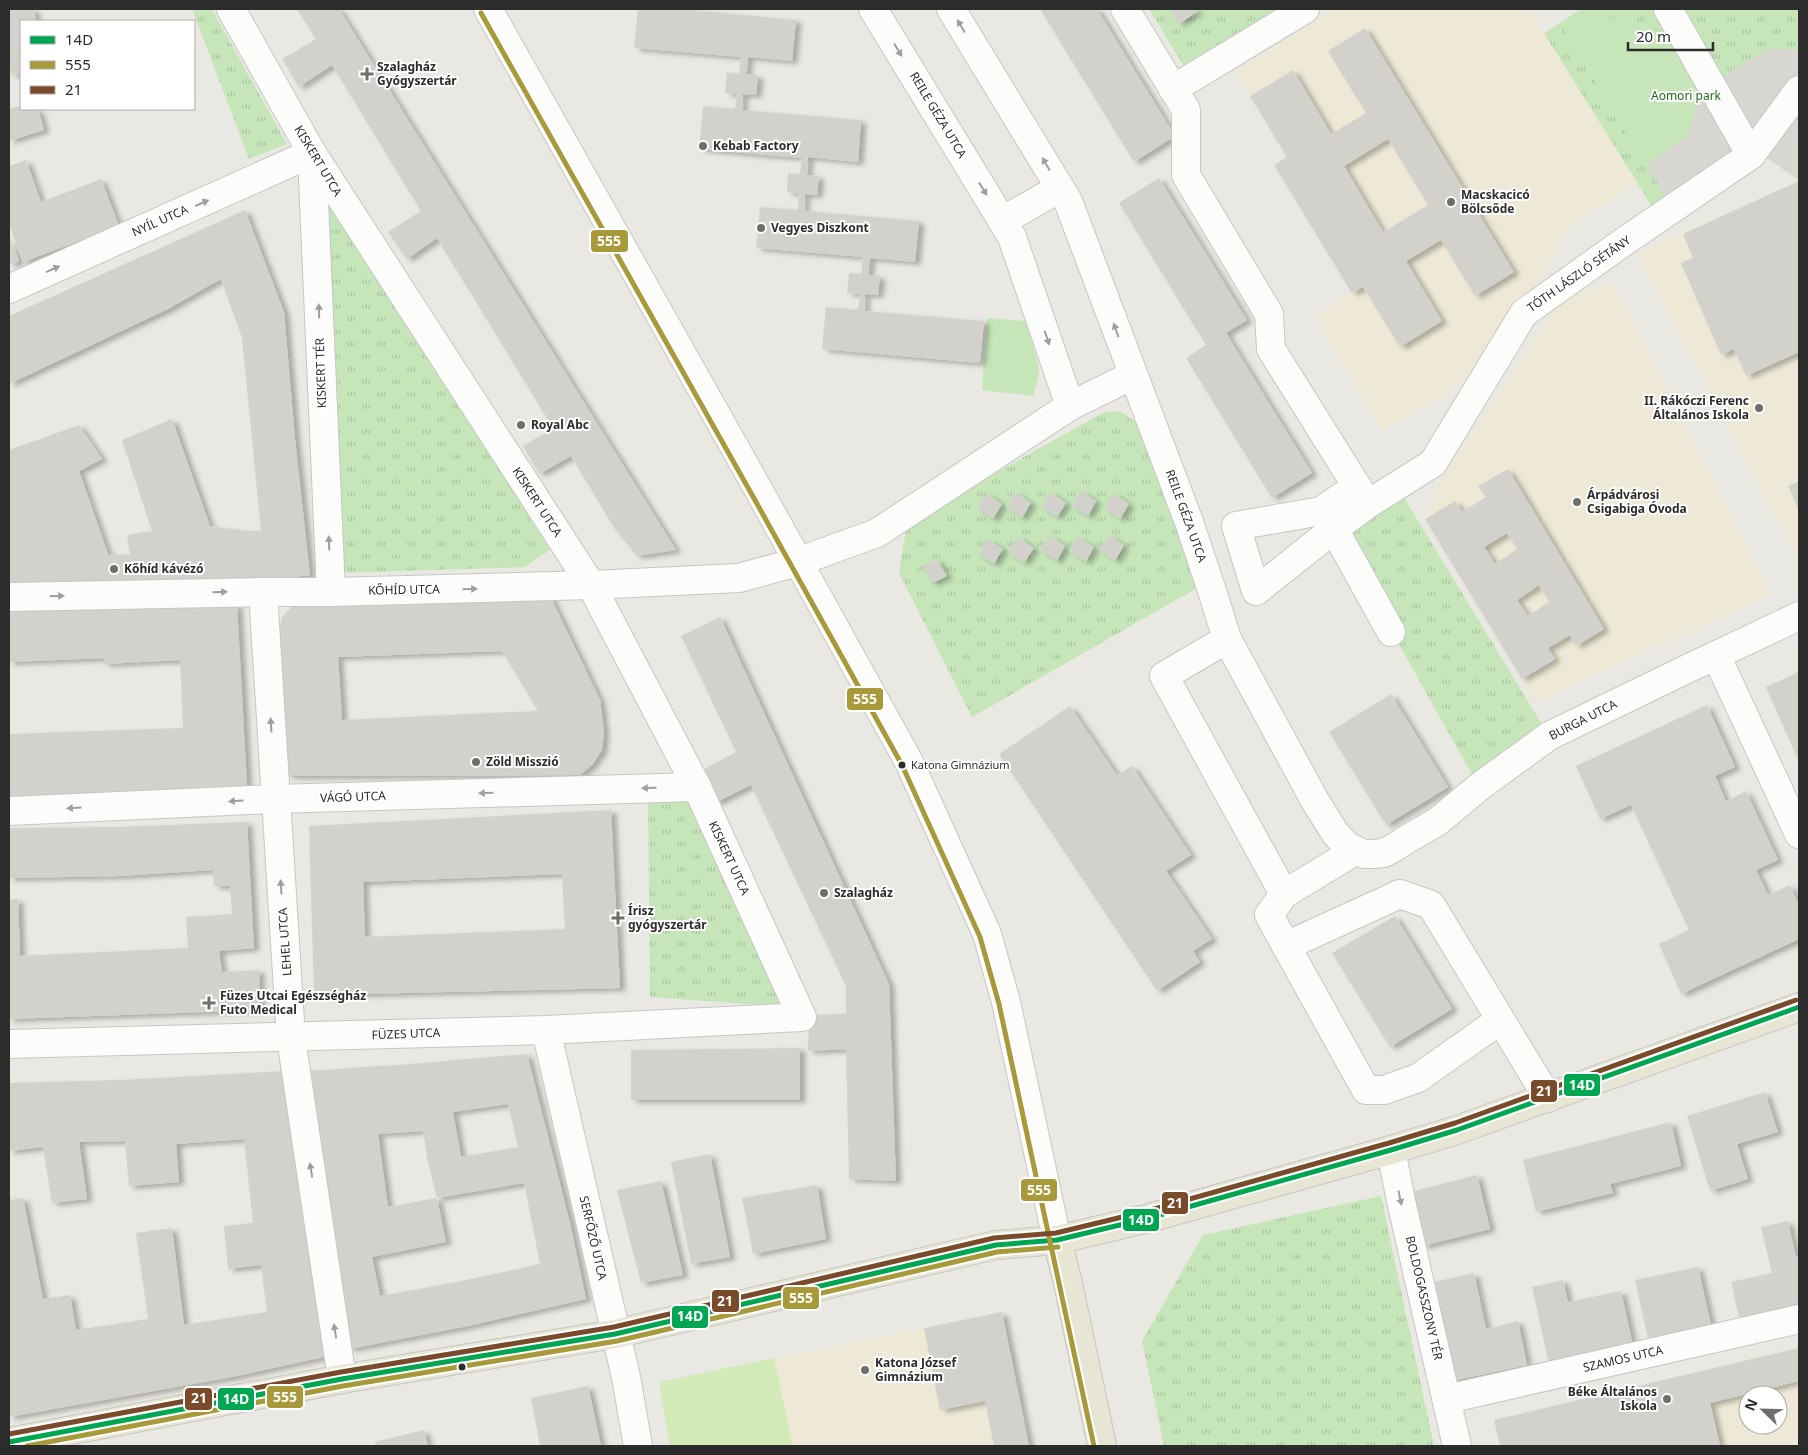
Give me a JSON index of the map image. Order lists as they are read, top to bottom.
{
  "streets": {
    "street": [
      "REILE GÉZA UTCA",
      "KISKERT UTCA",
      "NYÍL UTCA",
      "TÓTH LÁSZLÓ SÉTÁNY",
      "KISKERT TÉR",
      "KŐHÍD UTCA",
      "BURGA UTCA",
      "VÁGÓ UTCA",
      "LEHEL UTCA",
      "FÜZES UTCA",
      "SERFŐZŐ UTCA",
      "BOLDOGASSZONY TÉR",
      "SZAMOS UTCA"
    ]
  },
  "crossings": [
    ["REILE GÉZA UTCA", "KŐHÍD UTCA"],
    ["REILE GÉZA UTCA", "BURGA UTCA"],
    ["KISKERT UTCA", "NYÍL UTCA"],
    ["KISKERT UTCA", "KISKERT TÉR"],
    ["KISKERT UTCA", "KŐHÍD UTCA"],
    ["KISKERT UTCA", "VÁGÓ UTCA"],
    ["KISKERT UTCA", "FÜZES UTCA"],
    ["NYÍL UTCA", "KISKERT TÉR"],
    ["KISKERT TÉR", "KŐHÍD UTCA"],
    ["KŐHÍD UTCA", "LEHEL UTCA"],
    ["VÁGÓ UTCA", "LEHEL UTCA"],
    ["LEHEL UTCA", "FÜZES UTCA"],
    ["FÜZES UTCA", "SERFŐZŐ UTCA"],
    ["BOLDOGASSZONY TÉR", "SZAMOS UTCA"]
  ],
  "one_way": [
    "NYÍL UTCA",
    "KISKERT TÉR",
    "KŐHÍD UTCA",
    "VÁGÓ UTCA",
    "LEHEL UTCA",
    "BOLDOGASSZONY TÉR"
  ],
  "parks": ["Aomori park"],
  "places": {
    "health": ["Szalagház Gyógyszertár", "Írisz gyógyszertár", "Füzes Utcai Egészségház Futo Medical"],
    "other": [
      "Kebab Factory",
      "Macskacicó Bölcsőde",
      "Vegyes Diszkont",
      "II. Rákóczi Ferenc Általános Iskola",
      "Royal Abc",
      "Árpádvárosi Csigabiga Óvoda",
      "Kőhíd kávézó",
      "Zöld Misszió",
      "Katona Gimnázium",
      "Szalagház",
      "Katona József Gimnázium",
      "Béke Általános Iskola"
    ]
  },
  "lines": ["transit line 555", "transit line 21", "transit line 14D"],
  "legend": ["14D", "555", "21"],
  "scale_bar": "20 m",
  "north": "top left"
}
